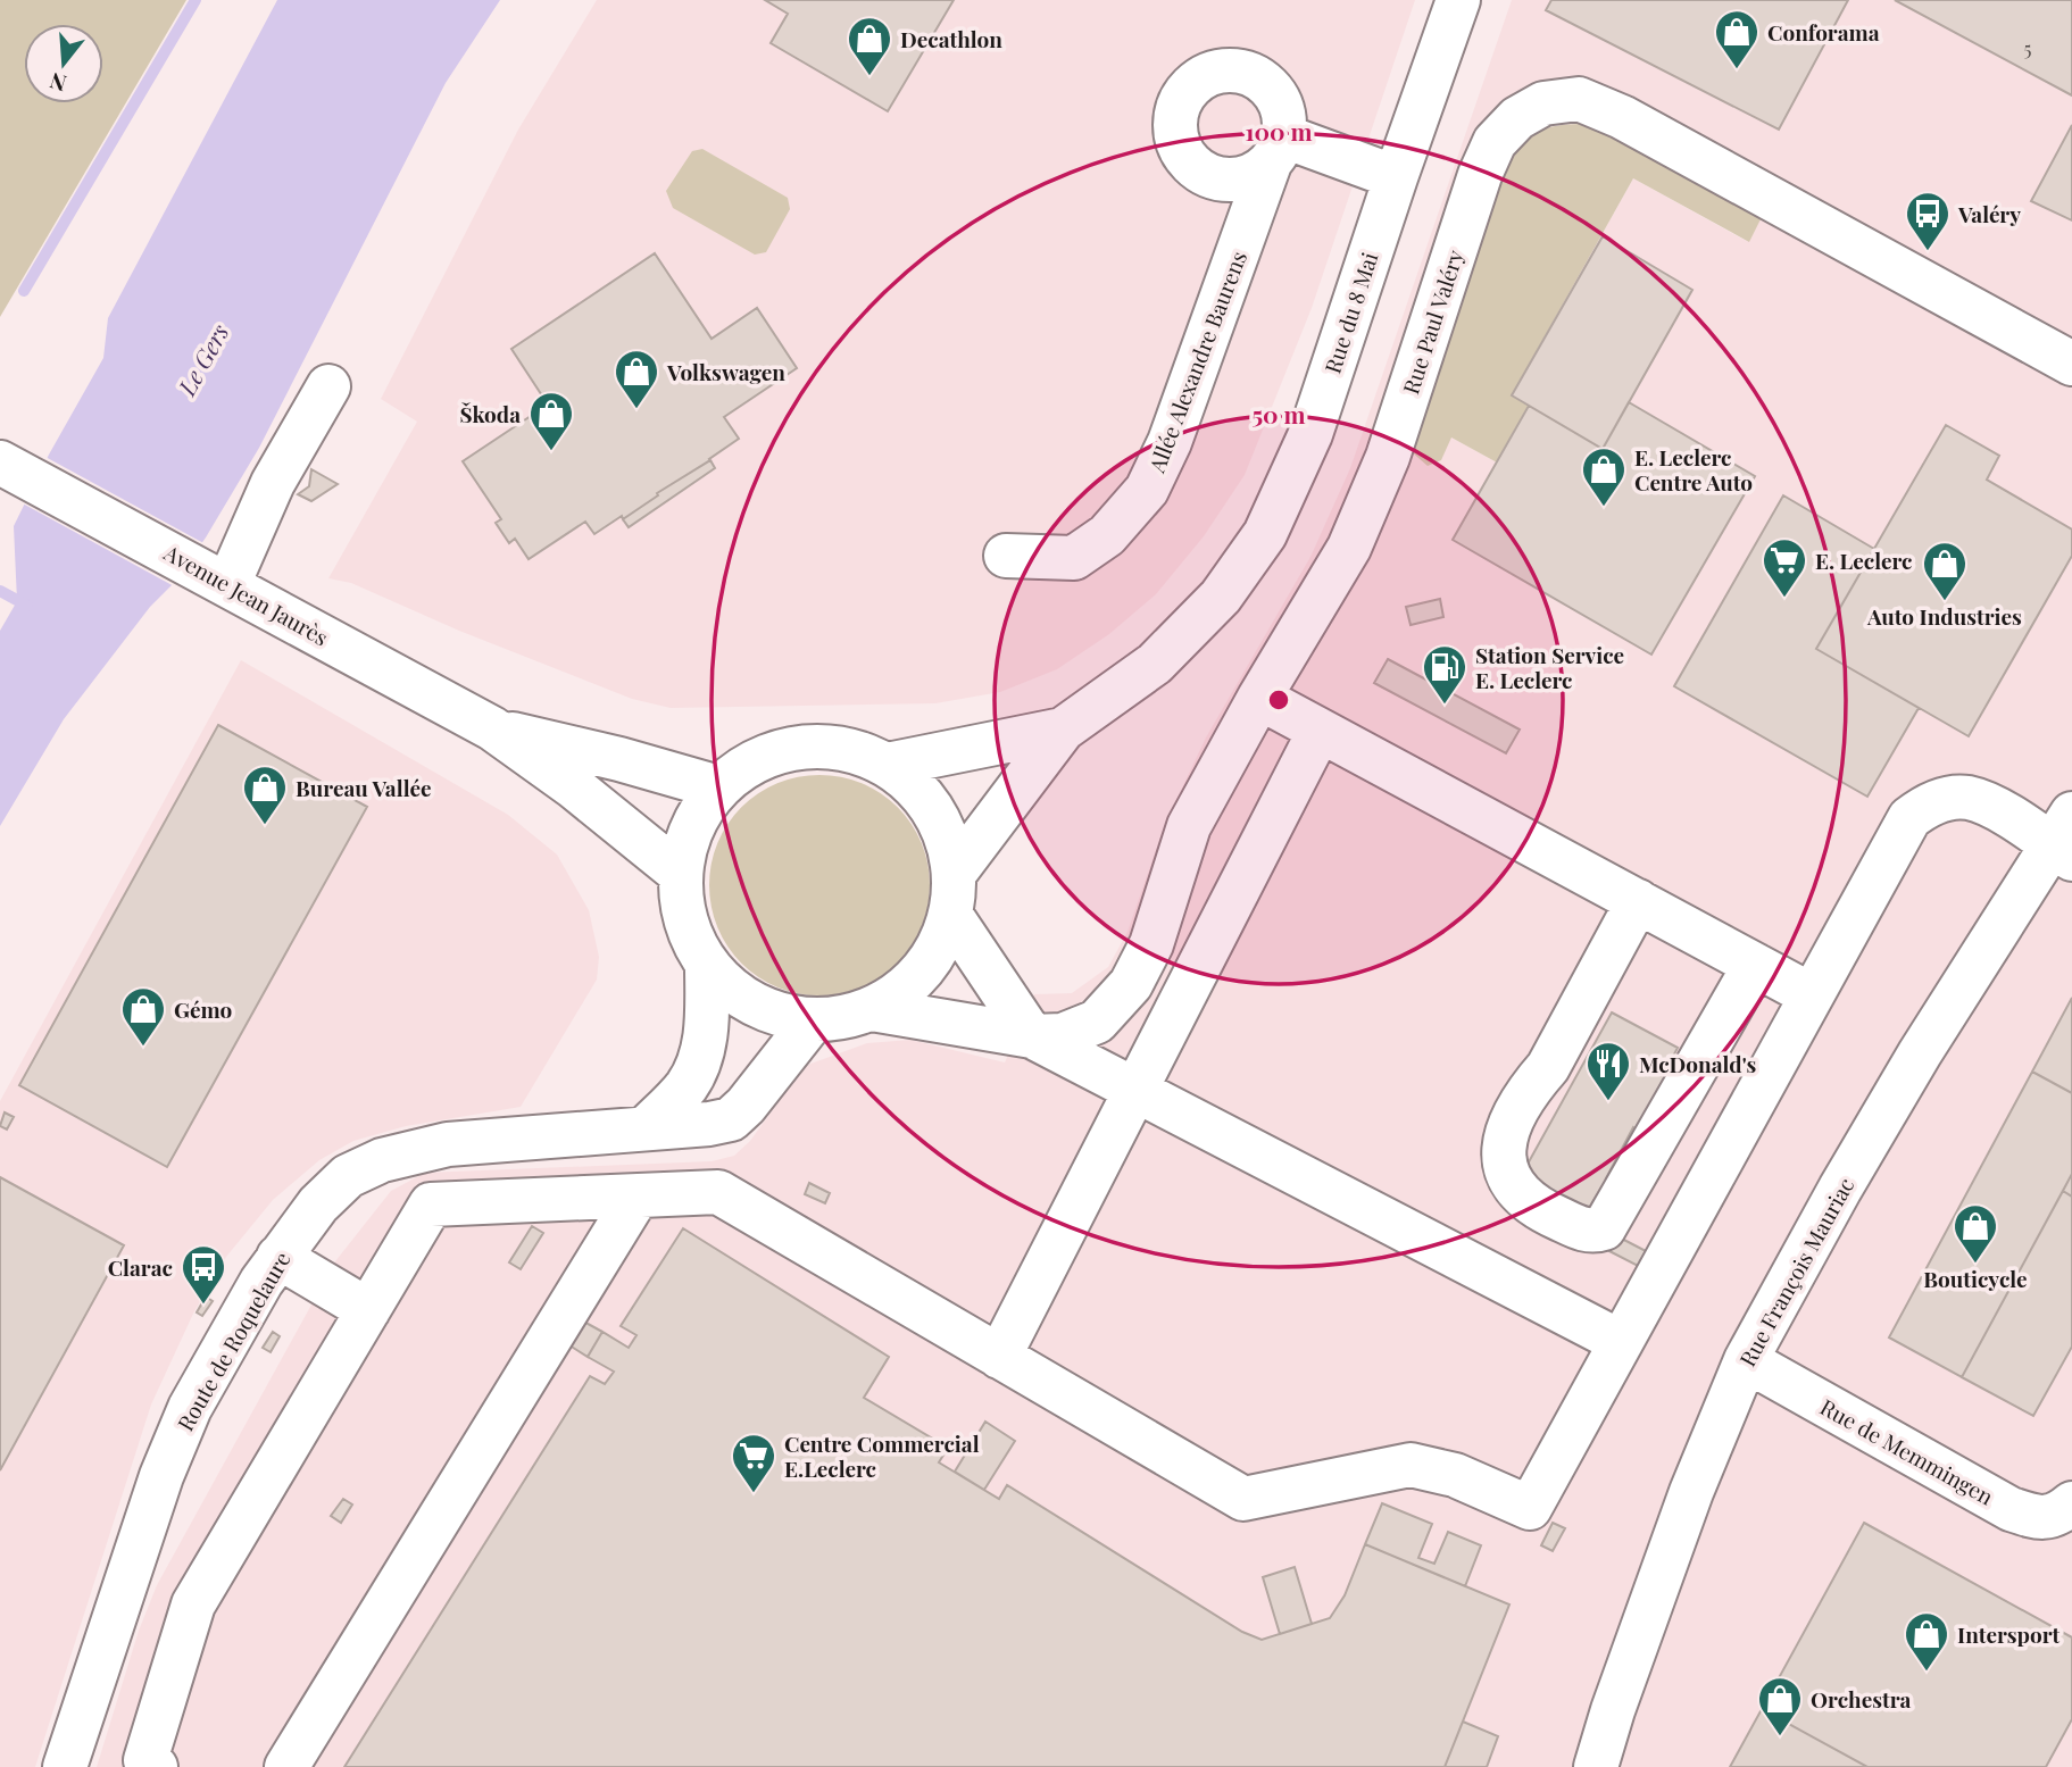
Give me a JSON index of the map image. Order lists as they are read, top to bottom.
{
  "streets": {
    "street": [
      "Rue du 8 Mai",
      "Rue Paul Valéry",
      "Allée Alexandre Baurens",
      "Avenue Jean Jaurès",
      "Rue François Mauriac",
      "Route de Roquelaure",
      "Rue de Memmingen"
    ]
  },
  "crossings": [
    ["Rue du 8 Mai", "Rue Paul Valéry"],
    ["Rue du 8 Mai", "Allée Alexandre Baurens"],
    ["Rue du 8 Mai", "Avenue Jean Jaurès"],
    ["Rue du 8 Mai", "Route de Roquelaure"],
    ["Rue Paul Valéry", "Avenue Jean Jaurès"],
    ["Rue Paul Valéry", "Route de Roquelaure"],
    ["Avenue Jean Jaurès", "Route de Roquelaure"],
    ["Rue François Mauriac", "Rue de Memmingen"]
  ],
  "water": ["Le Gers"],
  "places": {
    "shop": [
      "Conforama",
      "Decathlon",
      "Volkswagen",
      "Škoda",
      "E. Leclerc Centre Auto",
      "Auto Industries",
      "Bureau Vallée",
      "Gémo",
      "Bouticycle",
      "Intersport",
      "Orchestra"
    ],
    "bus stop": ["Valéry", "Clarac"],
    "supermarket": ["E. Leclerc", "Centre Commercial E.Leclerc"],
    "fuel station": ["Station Service E. Leclerc"],
    "restaurant": ["McDonald's"]
  },
  "house_numbers": ["5"],
  "north": "bottom",
  "rings": ["100 m", "50 m"]
}
